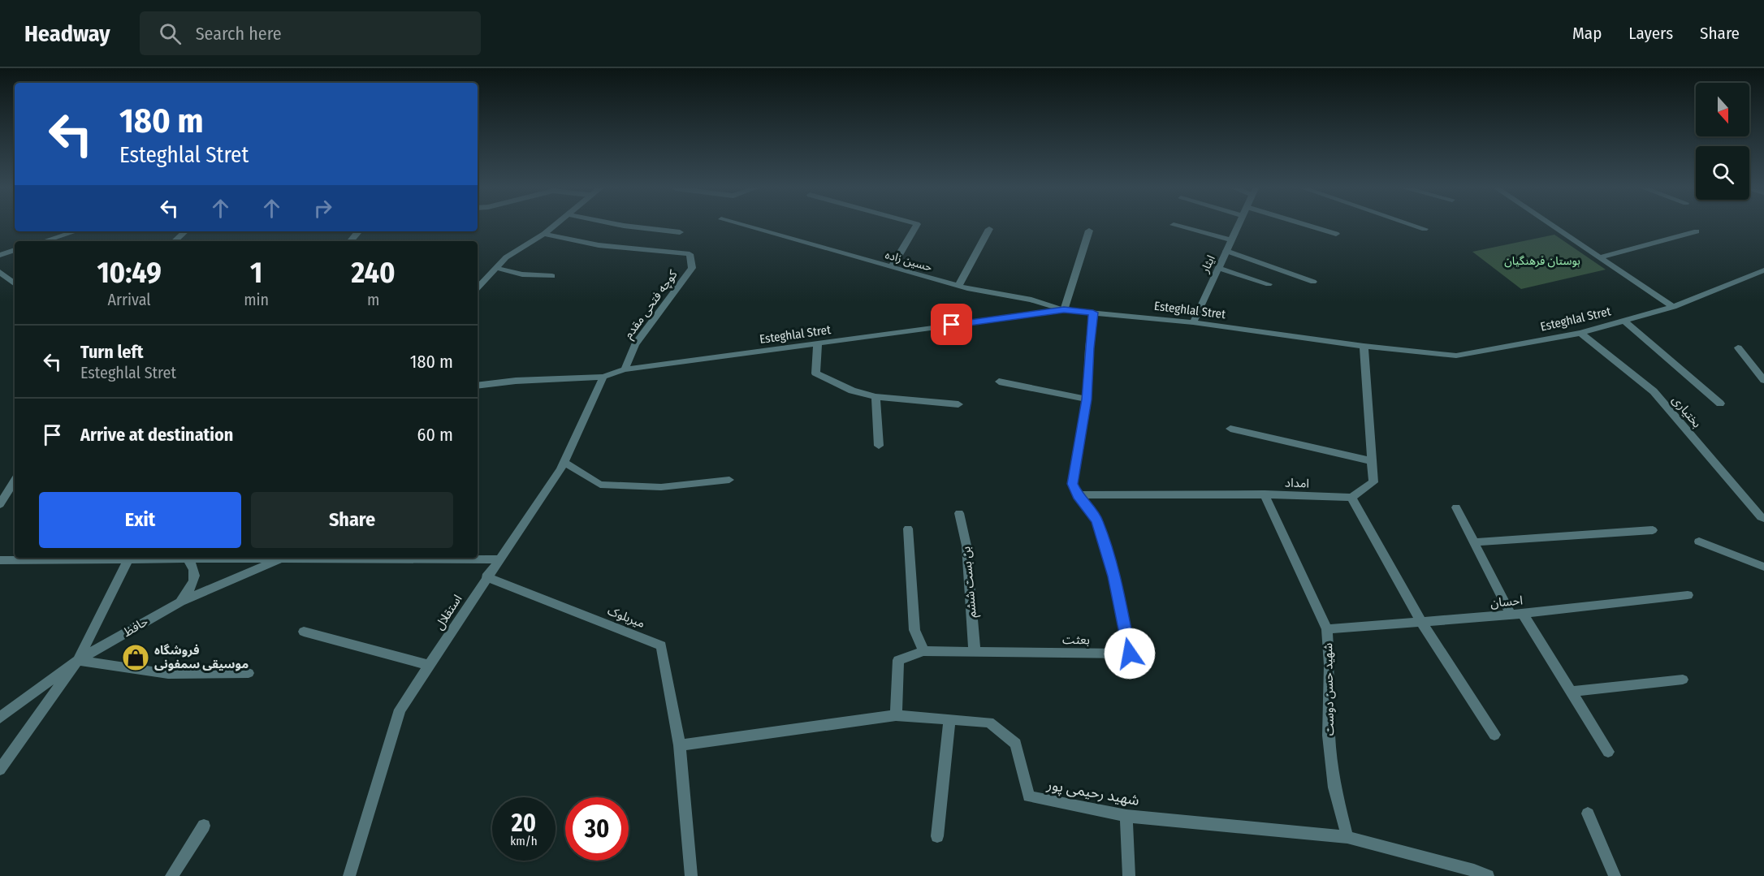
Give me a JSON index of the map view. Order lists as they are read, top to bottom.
{
  "streets": {
    "street": [
      "حسین زاده",
      "ایثار",
      "کوچه فتحی مقدم",
      "Esteghlal Stret",
      "بختیاری",
      "امداد",
      "بن بست ششم",
      "احسان",
      "استقلال",
      "میربلوک",
      "حافظ",
      "بعثت",
      "شهید حسن دوست",
      "شهید رحیمی پور"
    ]
  },
  "crossings": [
    ["حسین زاده", "Esteghlal Stret"],
    ["ایثار", "Esteghlal Stret"],
    ["کوچه فتحی مقدم", "Esteghlal Stret"],
    ["Esteghlal Stret", "بختیاری"],
    ["Esteghlal Stret", "استقلال"],
    ["Esteghlal Stret", "بعثت"],
    ["امداد", "بعثت"],
    ["امداد", "شهید حسن دوست"],
    ["بن بست ششم", "بعثت"],
    ["احسان", "شهید حسن دوست"],
    ["استقلال", "میربلوک"],
    ["میربلوک", "شهید رحیمی پور"],
    ["بعثت", "شهید رحیمی پور"],
    ["شهید حسن دوست", "شهید رحیمی پور"]
  ],
  "parks": ["بوستان فرهنگیان"],
  "places": {
    "shop": ["فروشگاه موسیقی سمفونی"]
  },
  "north": "bottom",
  "page": {
    "header": "Headway",
    "search": "Search here",
    "nav": ["Map", "Layers", "Share"],
    "turn": ["180 m", "Esteghlal Stret"],
    "eta": [
      "10:49",
      "Arrival",
      "1",
      "min",
      "240",
      "m"
    ],
    "list": [
      {
        "name": "Turn left",
        "note": "Esteghlal Stret",
        "value": "180 m"
      },
      {
        "name": "Arrive at destination",
        "value": "60 m"
      }
    ],
    "buttons": ["Exit", "Share"],
    "speed": "20 km/h",
    "limit": "30"
  }
}
